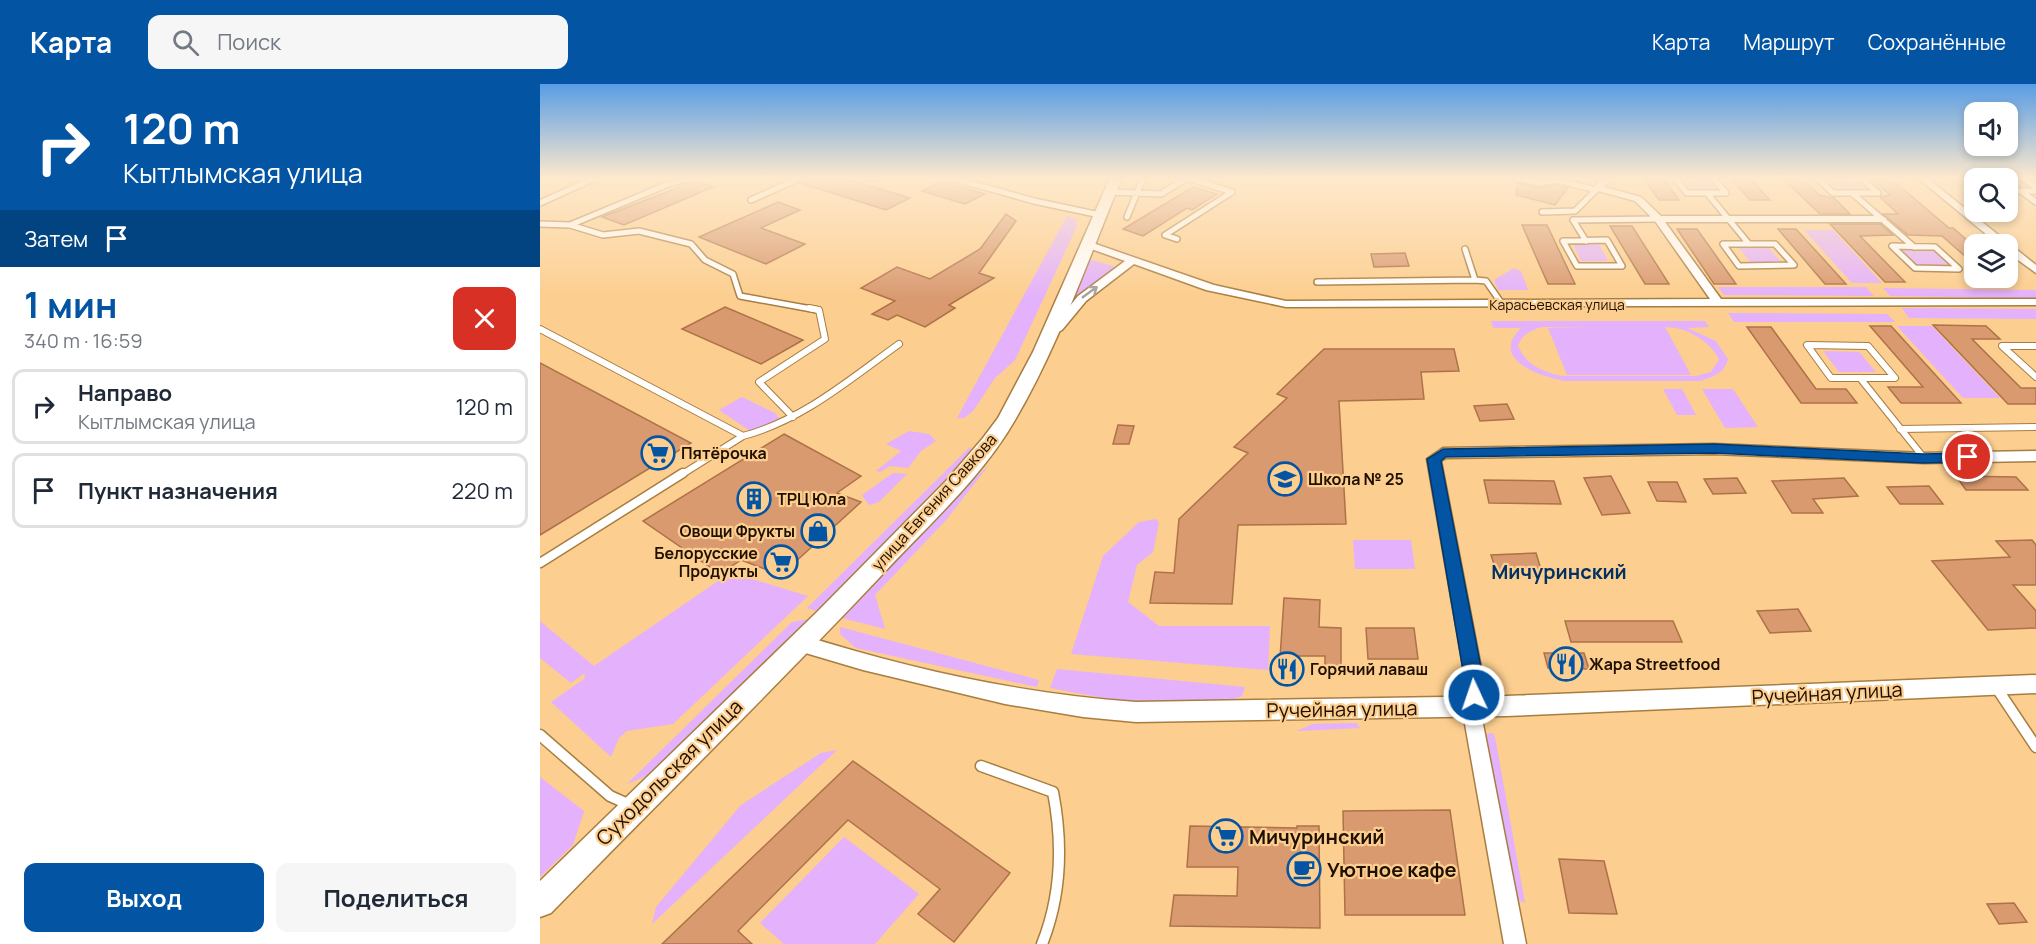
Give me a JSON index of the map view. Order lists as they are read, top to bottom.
{
  "streets": {
    "main road": ["улица Евгения Савкова", "Суходольская улица"],
    "street": ["Карасьевская улица", "Ручейная улица"]
  },
  "crossings": [
    ["Карасьевская улица", "улица Евгения Савкова"],
    ["улица Евгения Савкова", "Ручейная улица"],
    ["улица Евгения Савкова", "Суходольская улица"],
    ["Ручейная улица", "Суходольская улица"]
  ],
  "districts": ["Мичуринский"],
  "places": {
    "supermarket": ["Пятёрочка", "Белорусские Продукты", "Мичуринский"],
    "school or university": ["Школа № 25"],
    "building": ["ТРЦ Юла"],
    "shop": ["Овощи Фрукты"],
    "restaurant": ["Жара Streetfood", "Горячий лаваш"],
    "cafe": ["Уютное кафе"]
  },
  "page": {
    "header": "Карта",
    "search": "Поиск",
    "nav": ["Карта", "Маршрут", "Сохранённые"],
    "turn": ["120 m", "Кытлымская улица"],
    "then": "Затем",
    "heading": ["1 мин", "340 m · 16:59"],
    "list": [
      {
        "name": "Направо",
        "note": "Кытлымская улица",
        "value": "120 m"
      },
      {
        "name": "Пункт назначения",
        "value": "220 m"
      }
    ],
    "buttons": ["Выход", "Поделиться"]
  }
}
